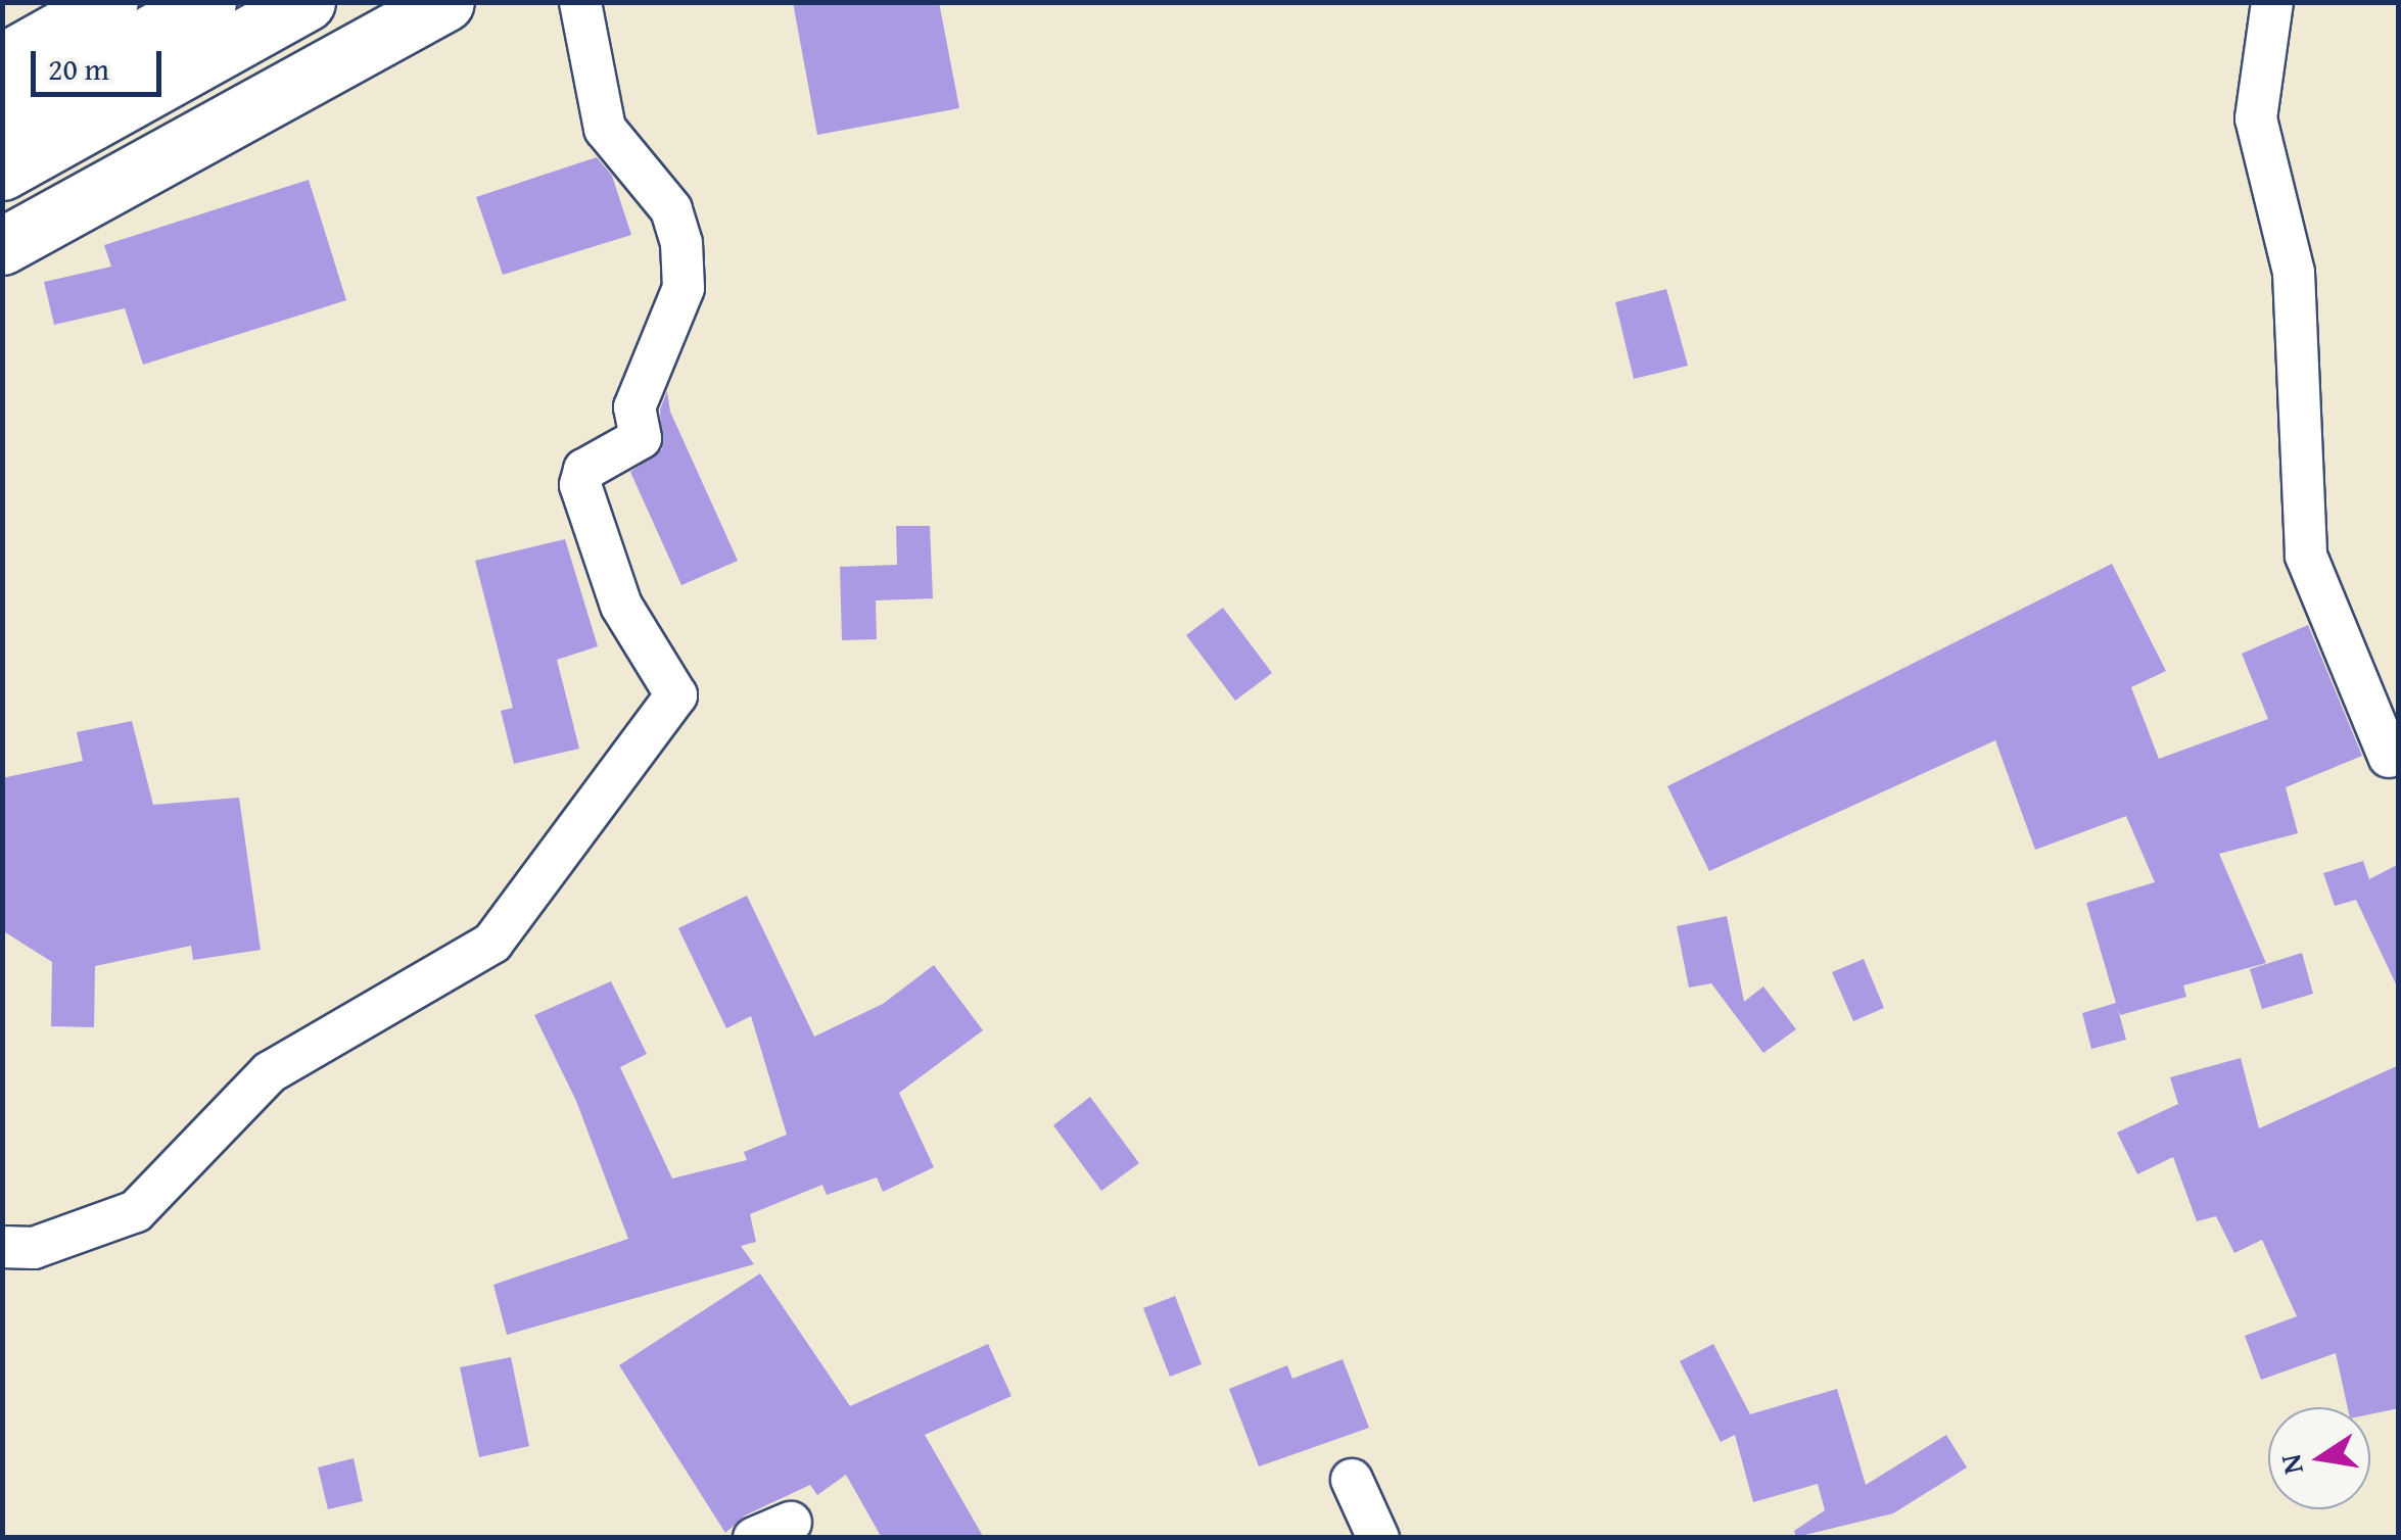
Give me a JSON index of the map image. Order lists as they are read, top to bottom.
{
  "scale_bar": "20 m",
  "north": "left"
}
